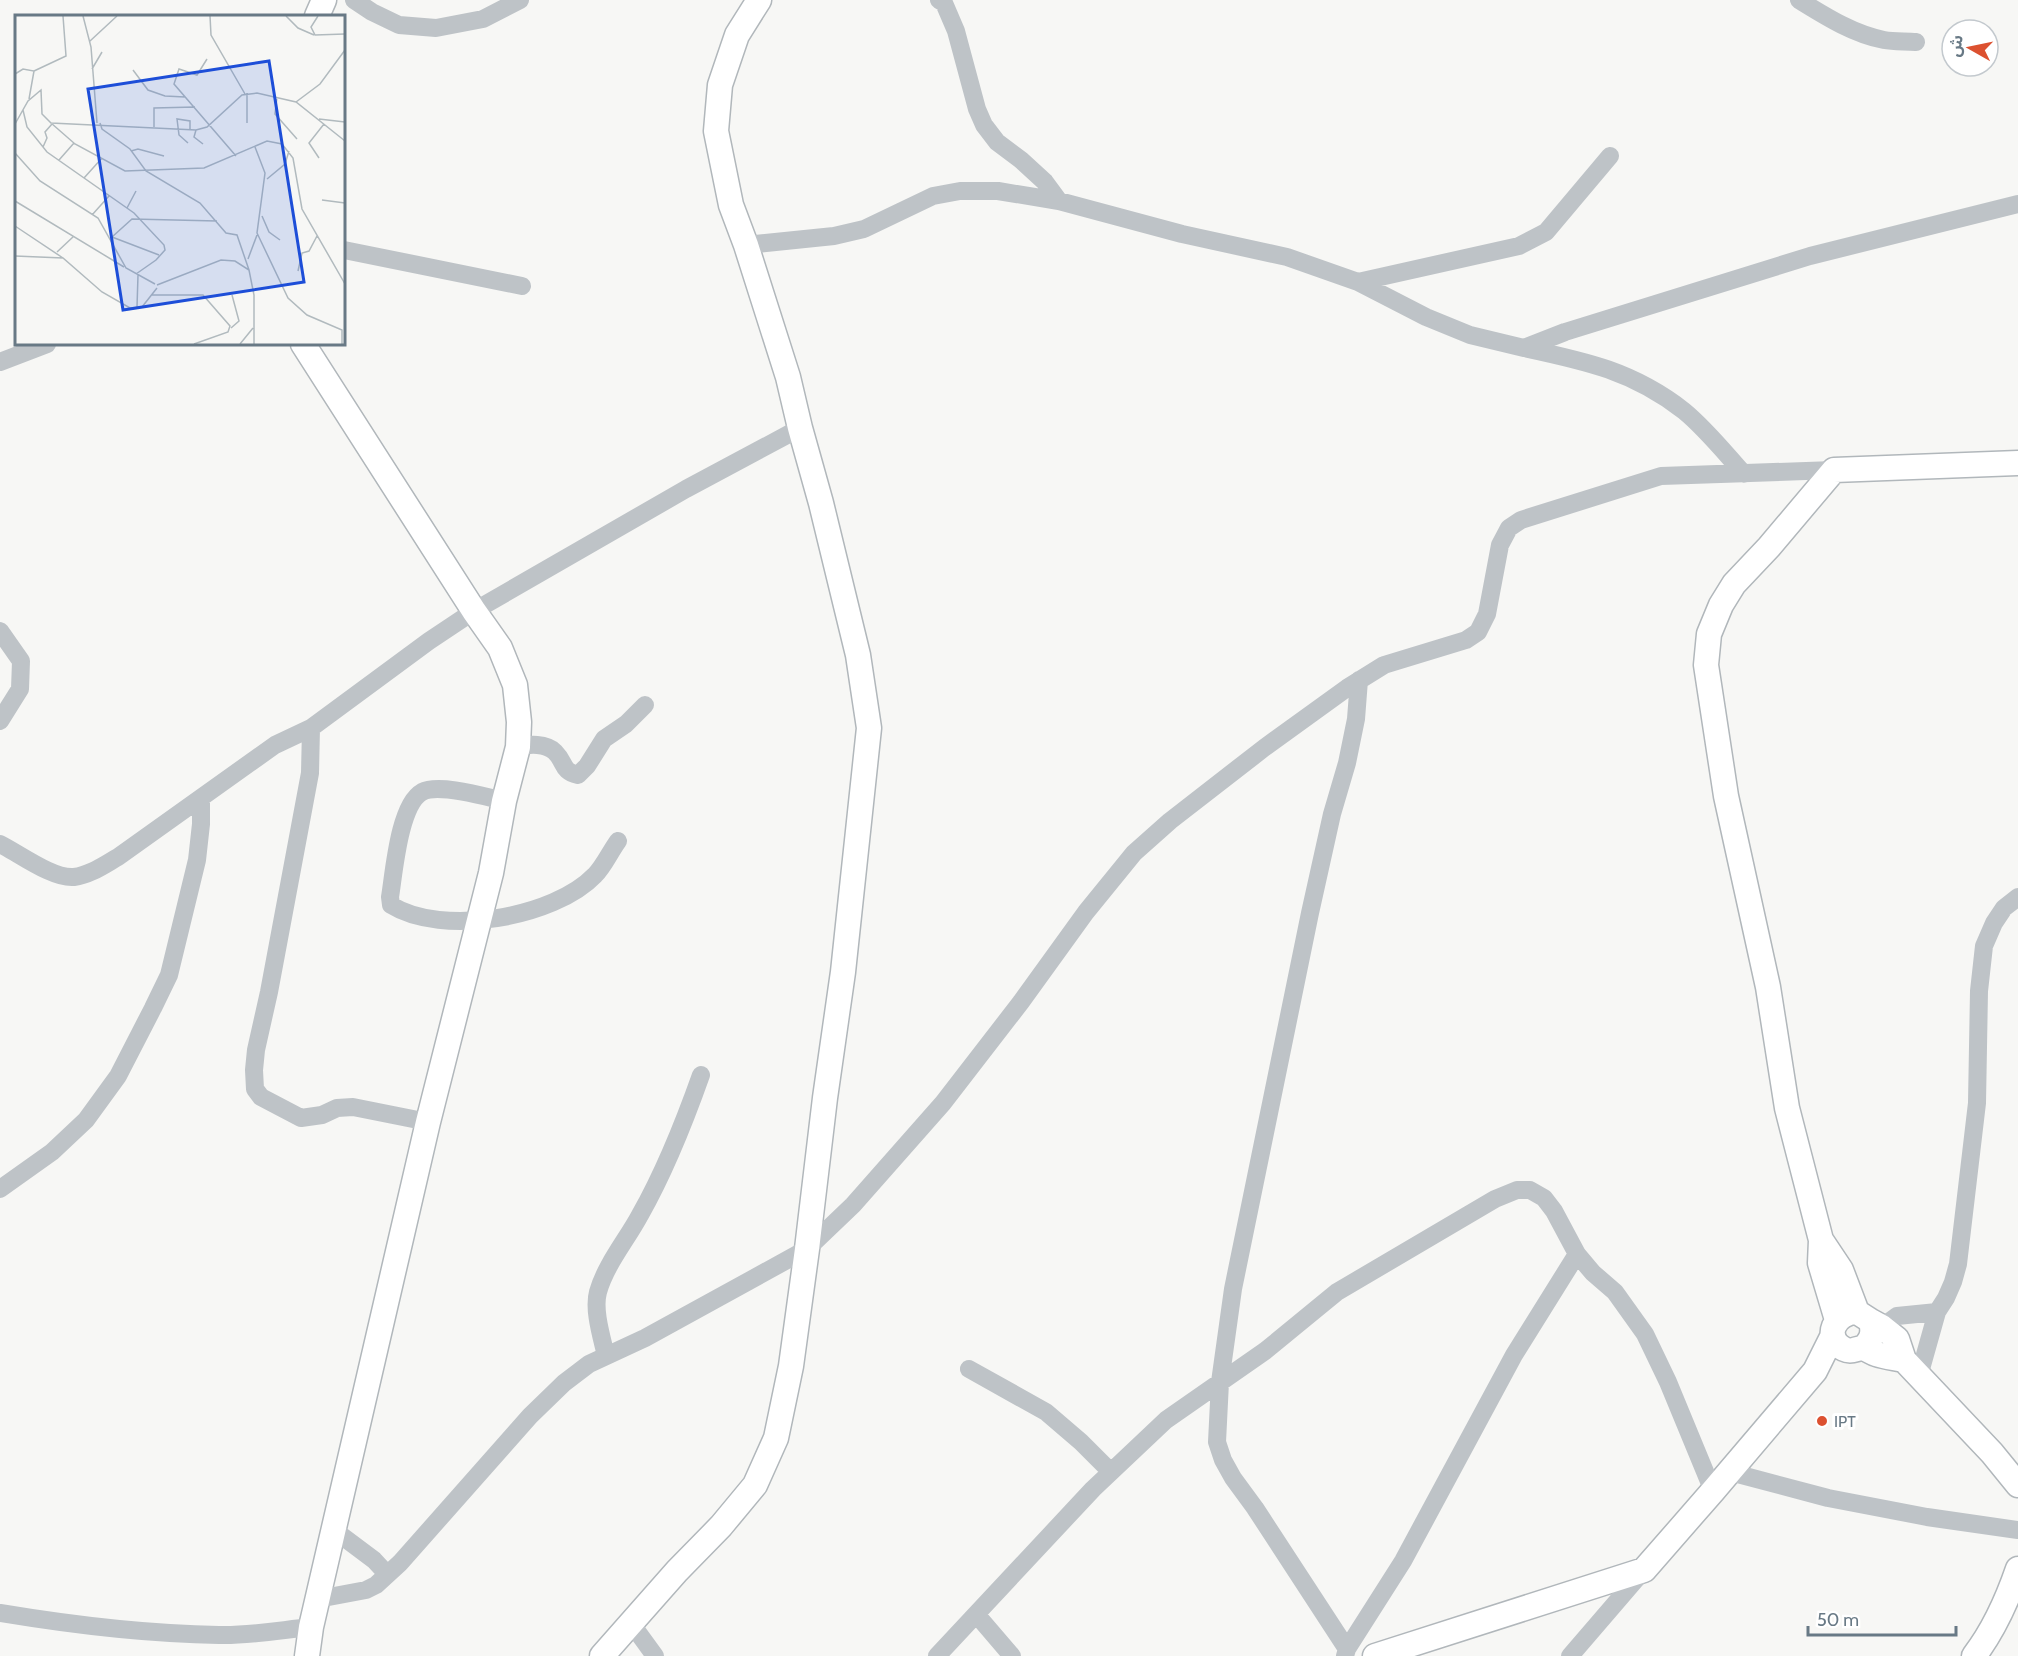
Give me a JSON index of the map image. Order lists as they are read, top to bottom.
{
  "places": ["IPT"],
  "scale_bar": "50 m",
  "north": "left"
}
